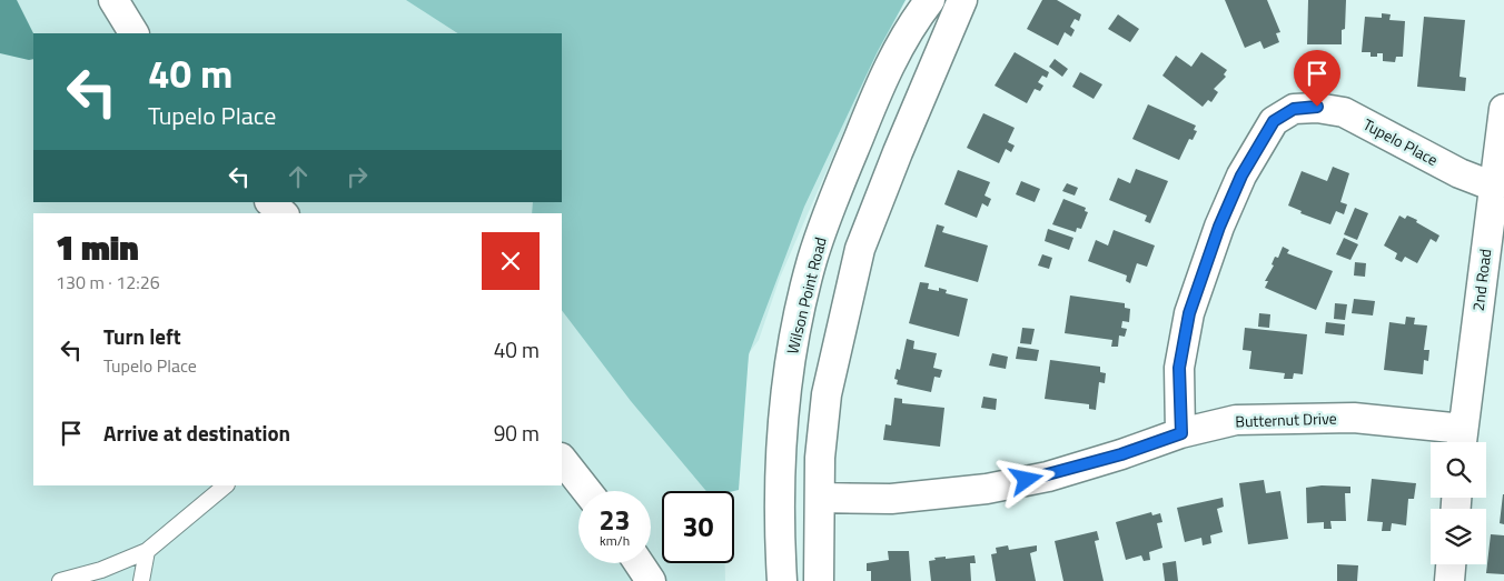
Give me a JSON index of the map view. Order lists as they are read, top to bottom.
{
  "streets": {
    "street": [
      "Tupelo Place",
      "2nd Road",
      "Wilson Point Road",
      "Butternut Drive"
    ]
  },
  "crossings": [
    ["Tupelo Place", "2nd Road"],
    ["Tupelo Place", "Butternut Drive"],
    ["2nd Road", "Butternut Drive"]
  ],
  "page": {
    "turn": ["40 m", "Tupelo Place"],
    "heading": ["1 min", "130 m · 12:26"],
    "list": [
      {
        "name": "Turn left",
        "note": "Tupelo Place",
        "value": "40 m"
      },
      {
        "name": "Arrive at destination",
        "value": "90 m"
      }
    ],
    "speed": "23 km/h",
    "limit": "30"
  }
}
